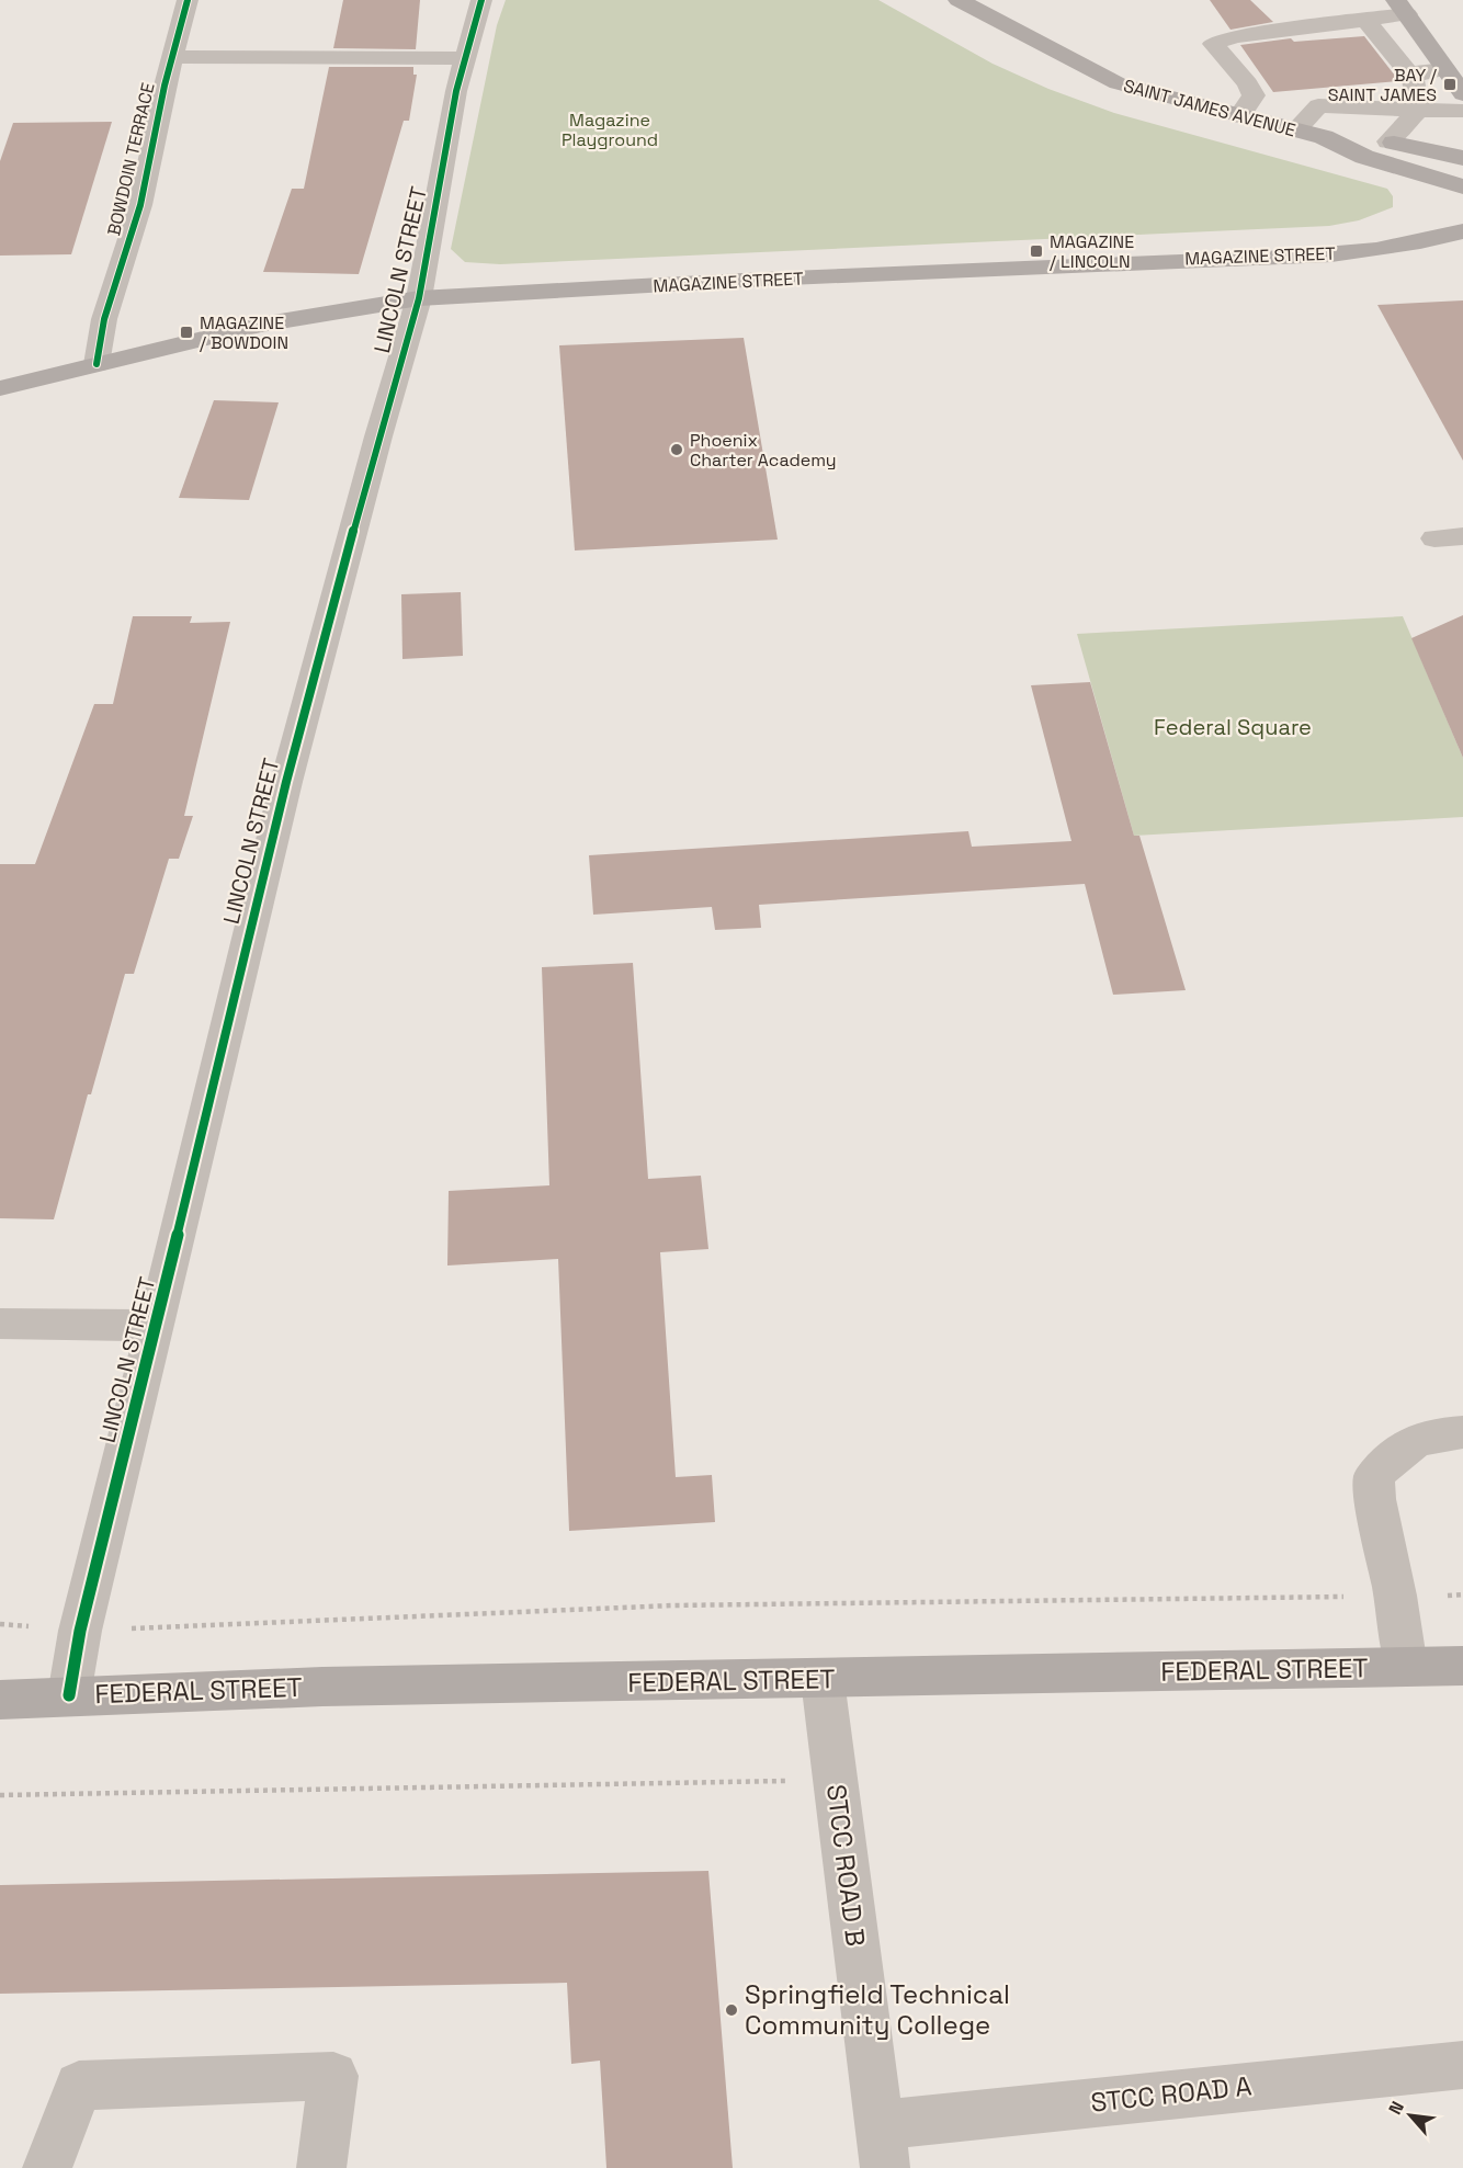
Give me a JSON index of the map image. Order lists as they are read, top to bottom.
{
  "streets": {
    "main road": ["SAINT JAMES AVENUE", "MAGAZINE STREET", "FEDERAL STREET"],
    "street": [
      "BOWDOIN TERRACE",
      "LINCOLN STREET",
      "STCC ROAD B",
      "STCC ROAD A"
    ]
  },
  "crossings": [
    ["BOWDOIN TERRACE", "MAGAZINE STREET"],
    ["MAGAZINE STREET", "LINCOLN STREET"],
    ["LINCOLN STREET", "FEDERAL STREET"],
    ["FEDERAL STREET", "STCC ROAD B"],
    ["STCC ROAD B", "STCC ROAD A"]
  ],
  "parks": ["Magazine Playground", "Federal Square"],
  "places": {
    "transit": ["BAY / SAINT JAMES", "MAGAZINE / LINCOLN", "MAGAZINE / BOWDOIN"],
    "other": ["Phoenix Charter Academy", "Springfield Technical Community College"]
  },
  "north": "top left"
}
